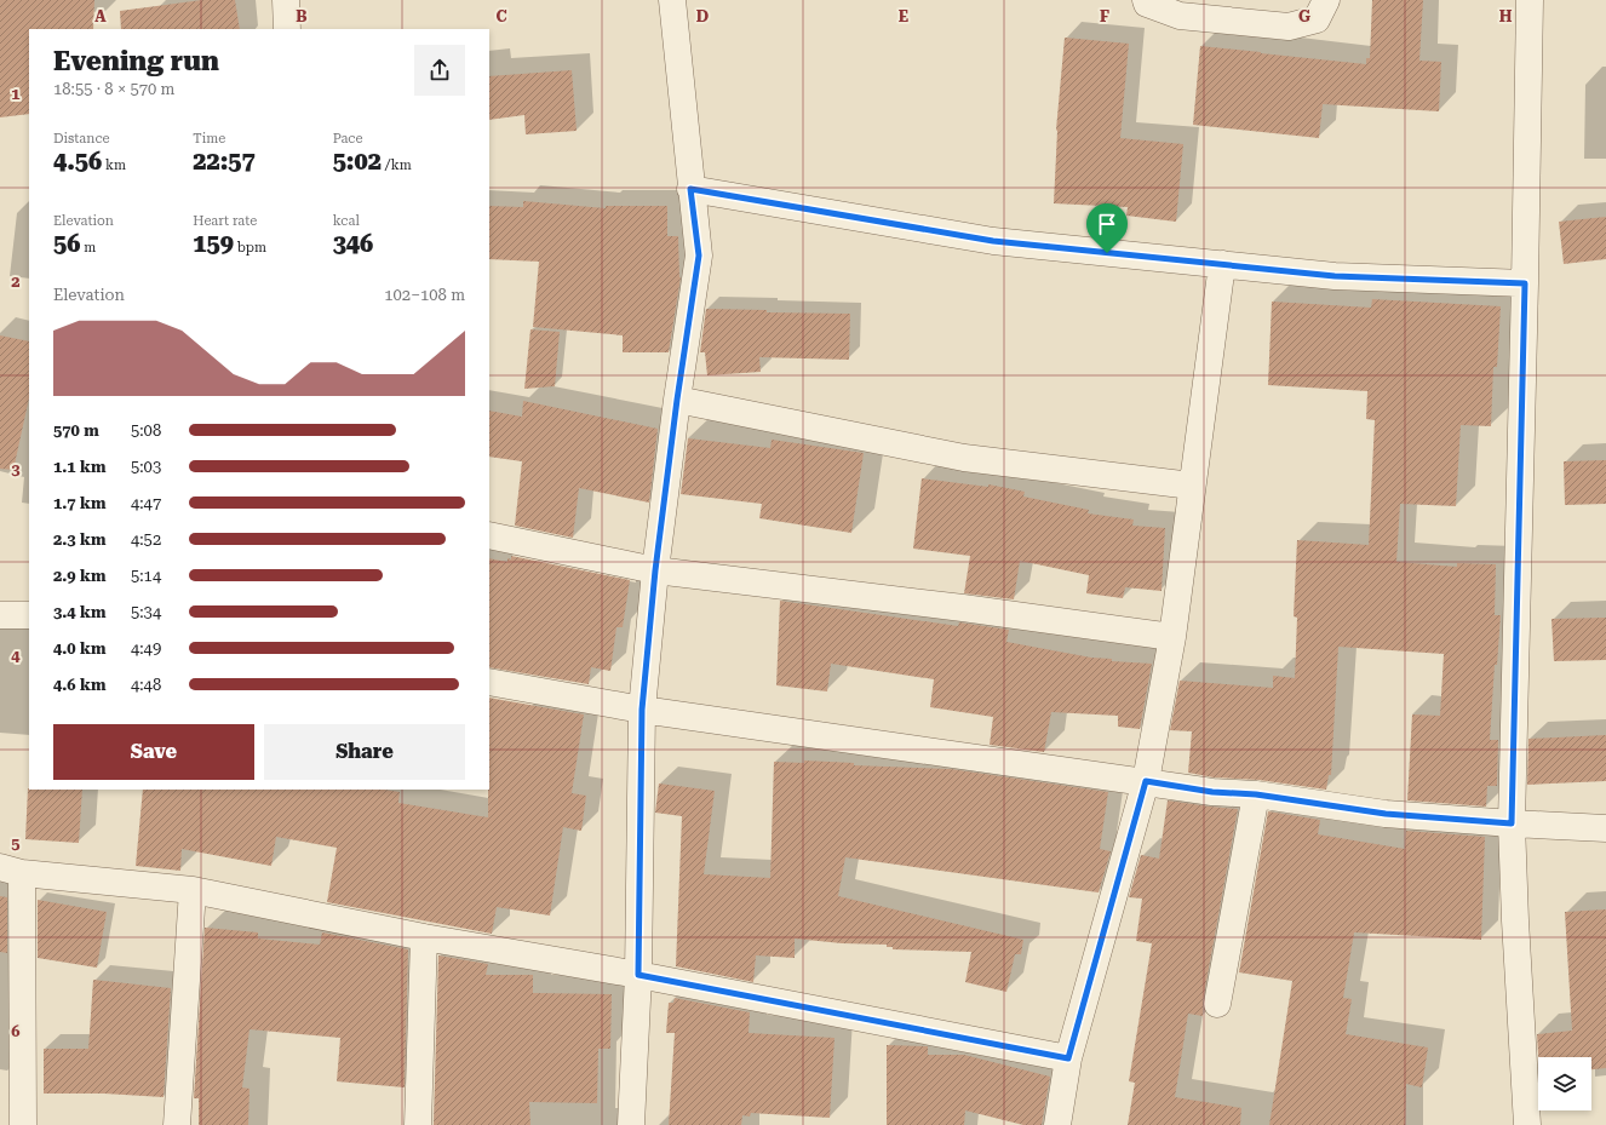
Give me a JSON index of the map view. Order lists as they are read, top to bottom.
{
  "page": {
    "heading": ["Evening run", "18:55 · 8 × 570 m"],
    "stats": [
      ["Distance", "4.56 km"],
      ["Time", "22:57"],
      ["Pace", "5:02 /km"],
      ["Elevation", "56 m"],
      ["Heart rate", "159 bpm"],
      ["kcal", "346"]
    ],
    "chart": ["Elevation", "102–108 m"],
    "list": [
      {
        "name": "570 m",
        "note": "5:08"
      },
      {
        "name": "1.1 km",
        "note": "5:03"
      },
      {
        "name": "1.7 km",
        "note": "4:47"
      },
      {
        "name": "2.3 km",
        "note": "4:52"
      },
      {
        "name": "2.9 km",
        "note": "5:14"
      },
      {
        "name": "3.4 km",
        "note": "5:34"
      },
      {
        "name": "4.0 km",
        "note": "4:49"
      },
      {
        "name": "4.6 km",
        "note": "4:48"
      }
    ],
    "buttons": ["Save", "Share"]
  },
  "grid": {
    "columns": [
      "A",
      "B",
      "C",
      "D",
      "E",
      "F",
      "G",
      "H"
    ],
    "rows": [
      "1",
      "2",
      "3",
      "4",
      "5",
      "6"
    ]
  }
}
